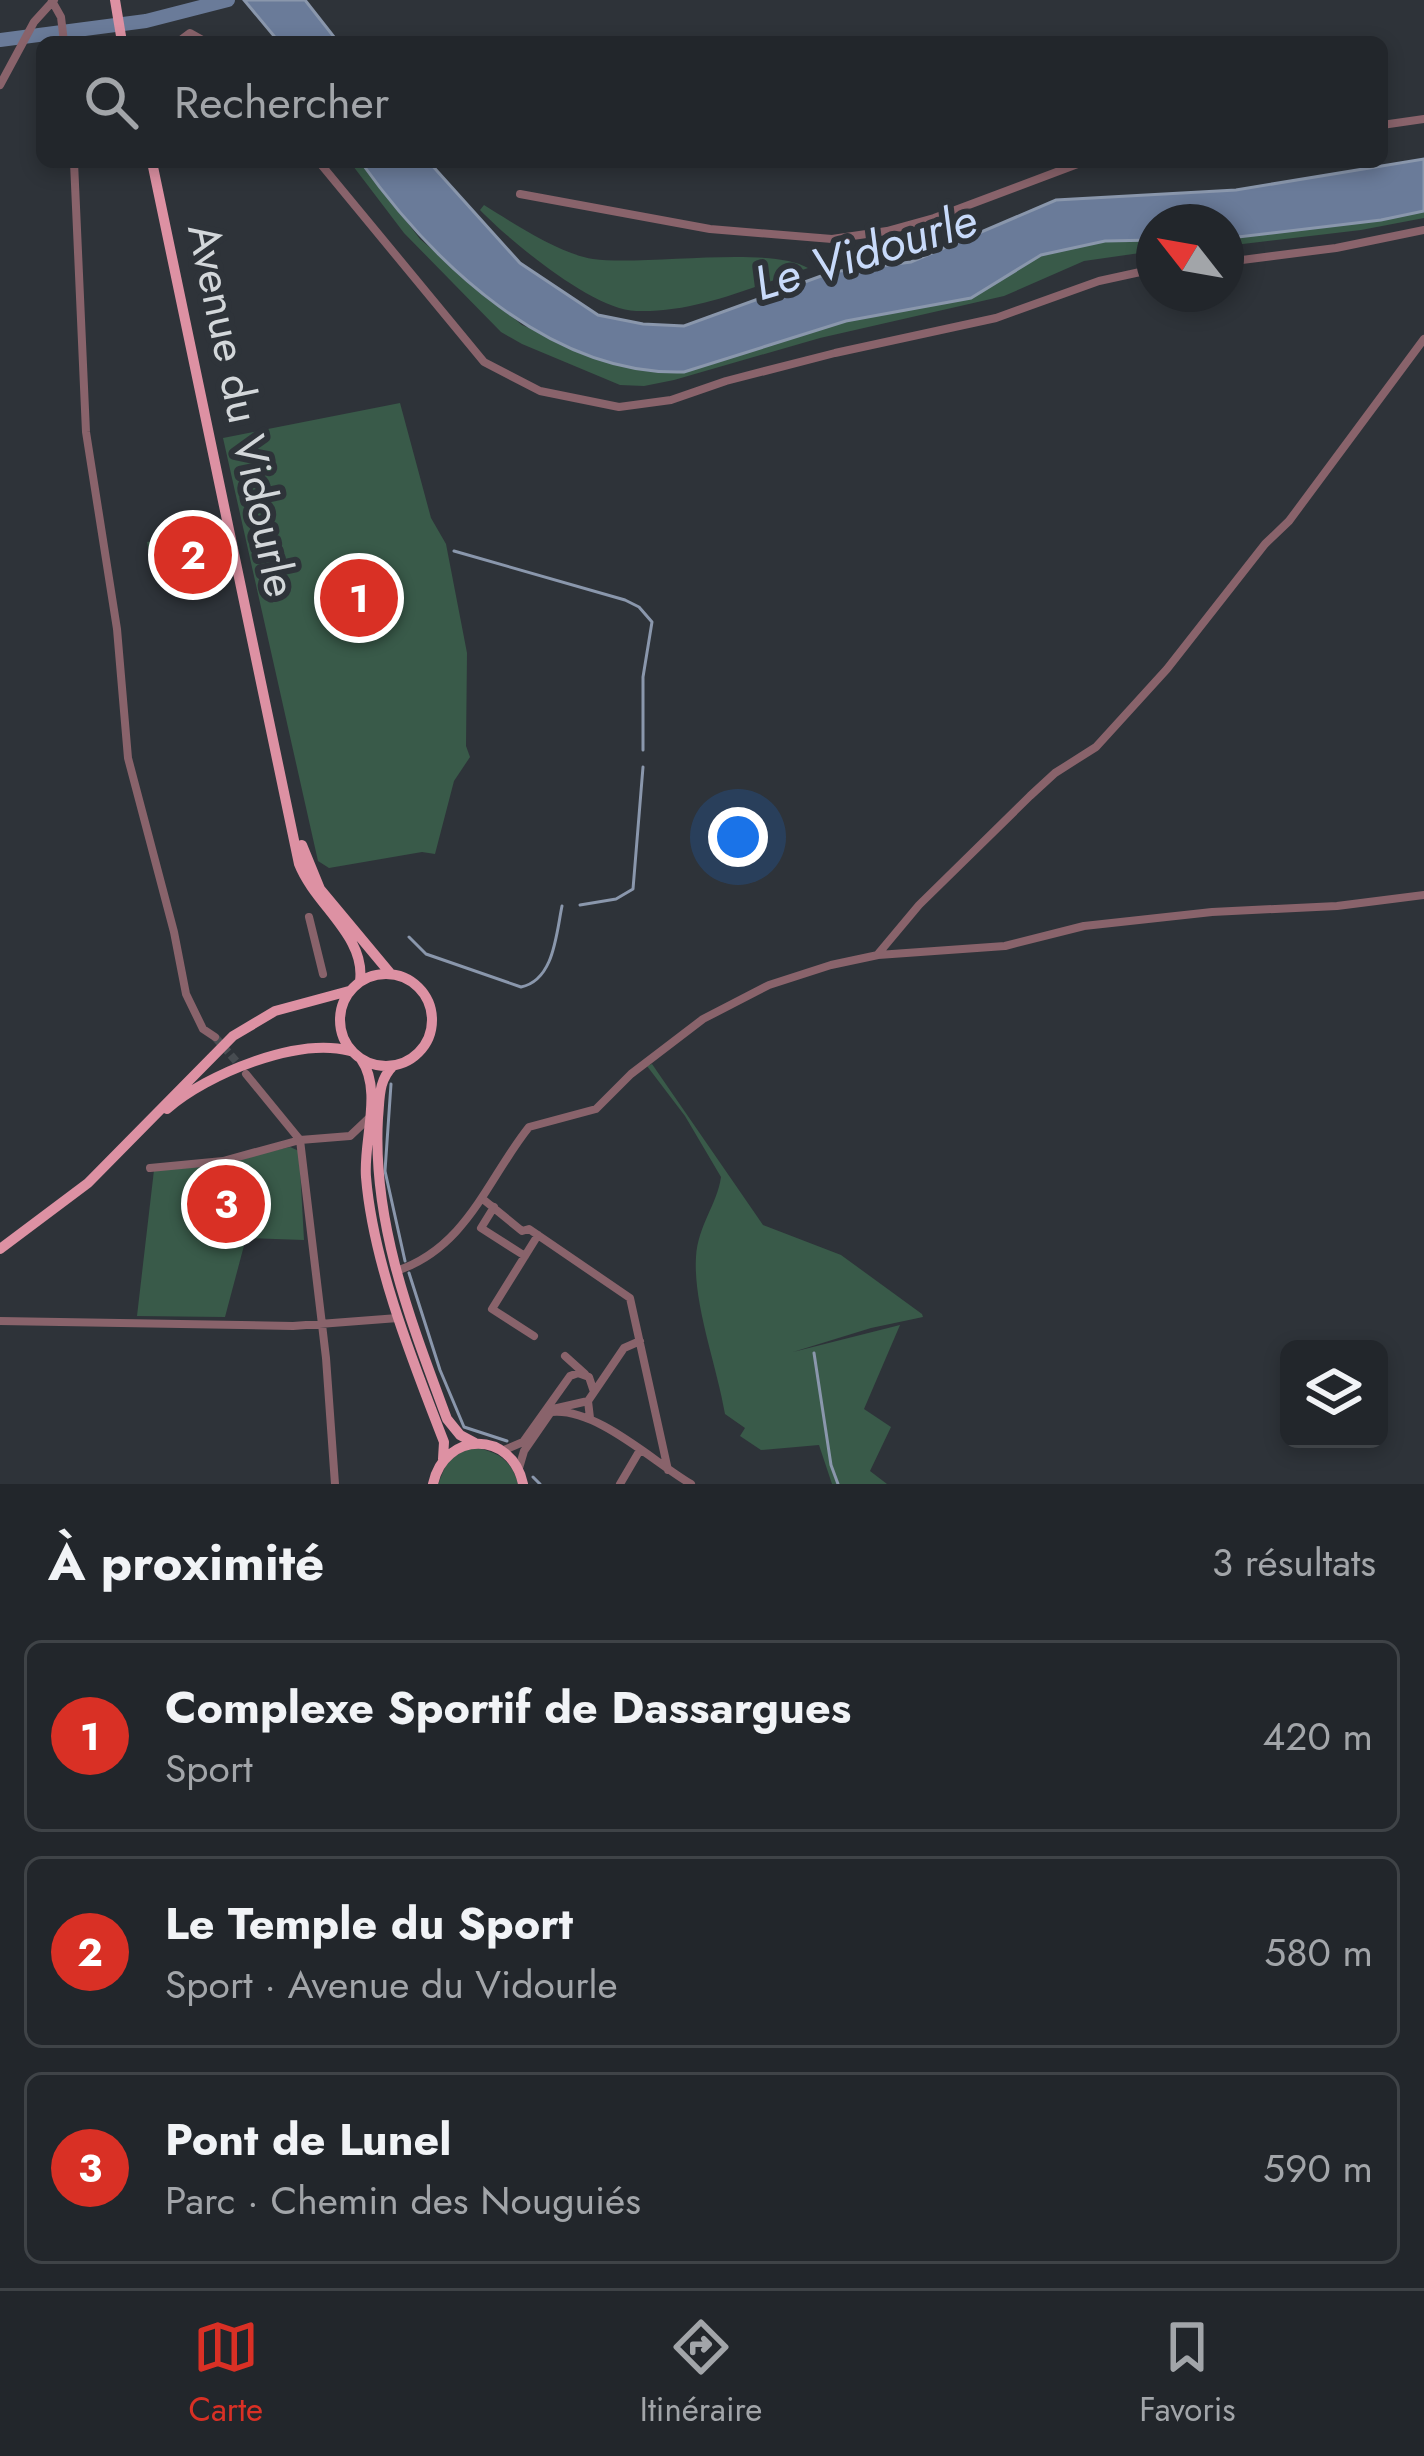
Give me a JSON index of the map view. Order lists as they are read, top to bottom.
{
  "streets": {
    "main road": ["Avenue du Vidourle"]
  },
  "water": ["Le Vidourle"],
  "north": "top left",
  "page": {
    "search": "Rechercher",
    "pins": ["2", "1", "3"],
    "heading": ["À proximité", "3 résultats"],
    "list": [
      {
        "mark": "1",
        "name": "Complexe Sportif de Dassargues",
        "note": "Sport",
        "value": "420 m"
      },
      {
        "mark": "2",
        "name": "Le Temple du Sport",
        "note": "Sport · Avenue du Vidourle",
        "value": "580 m"
      },
      {
        "mark": "3",
        "name": "Pont de Lunel",
        "note": "Parc · Chemin des Nouguiés",
        "value": "590 m"
      }
    ],
    "nav": ["Carte", "Itinéraire", "Favoris"]
  }
}
